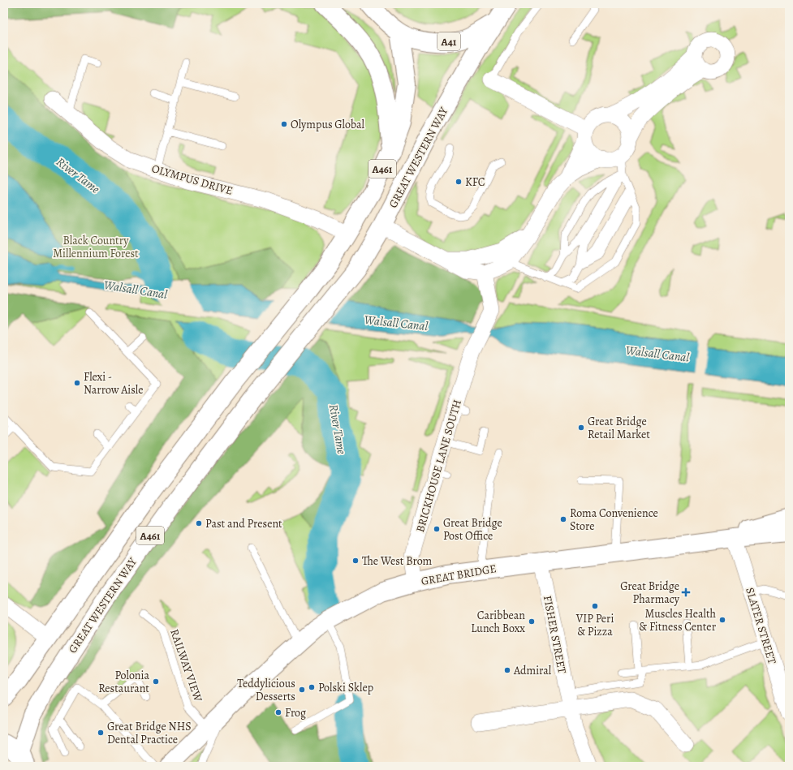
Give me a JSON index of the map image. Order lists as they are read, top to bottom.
{
  "streets": {
    "main road": [
      "A41",
      "GREAT WESTERN WAY",
      "A461",
      "GREAT BRIDGE"
    ],
    "street": [
      "OLYMPUS DRIVE",
      "BRICKHOUSE LANE SOUTH",
      "SLATER STREET",
      "FISHER STREET"
    ],
    "lane": ["RAILWAY VIEW"]
  },
  "crossings": [
    ["A41", "GREAT WESTERN WAY"],
    ["A41", "A461"],
    ["A461", "OLYMPUS DRIVE"],
    ["BRICKHOUSE LANE SOUTH", "GREAT BRIDGE"],
    ["GREAT BRIDGE", "SLATER STREET"],
    ["GREAT BRIDGE", "FISHER STREET"],
    ["GREAT BRIDGE", "RAILWAY VIEW"]
  ],
  "water": ["River Tame", "Walsall Canal"],
  "parks": ["Black Country Millennium Forest"],
  "places": {
    "other": [
      "Olympus Global",
      "KFC",
      "Flexi - Narrow Aisle",
      "Great Bridge Retail Market",
      "Roma Convenience Store",
      "Past and Present",
      "Great Bridge Post Office",
      "The West Brom",
      "VIP Peri & Pizza",
      "Muscles Health & Fitness Center",
      "Caribbean Lunch Boxx",
      "Admiral",
      "Polonia Restaurant",
      "Polski Sklep",
      "Teddylicious Desserts",
      "Frog",
      "Great Bridge NHS Dental Practice"
    ],
    "health": ["Great Bridge Pharmacy"]
  }
}
